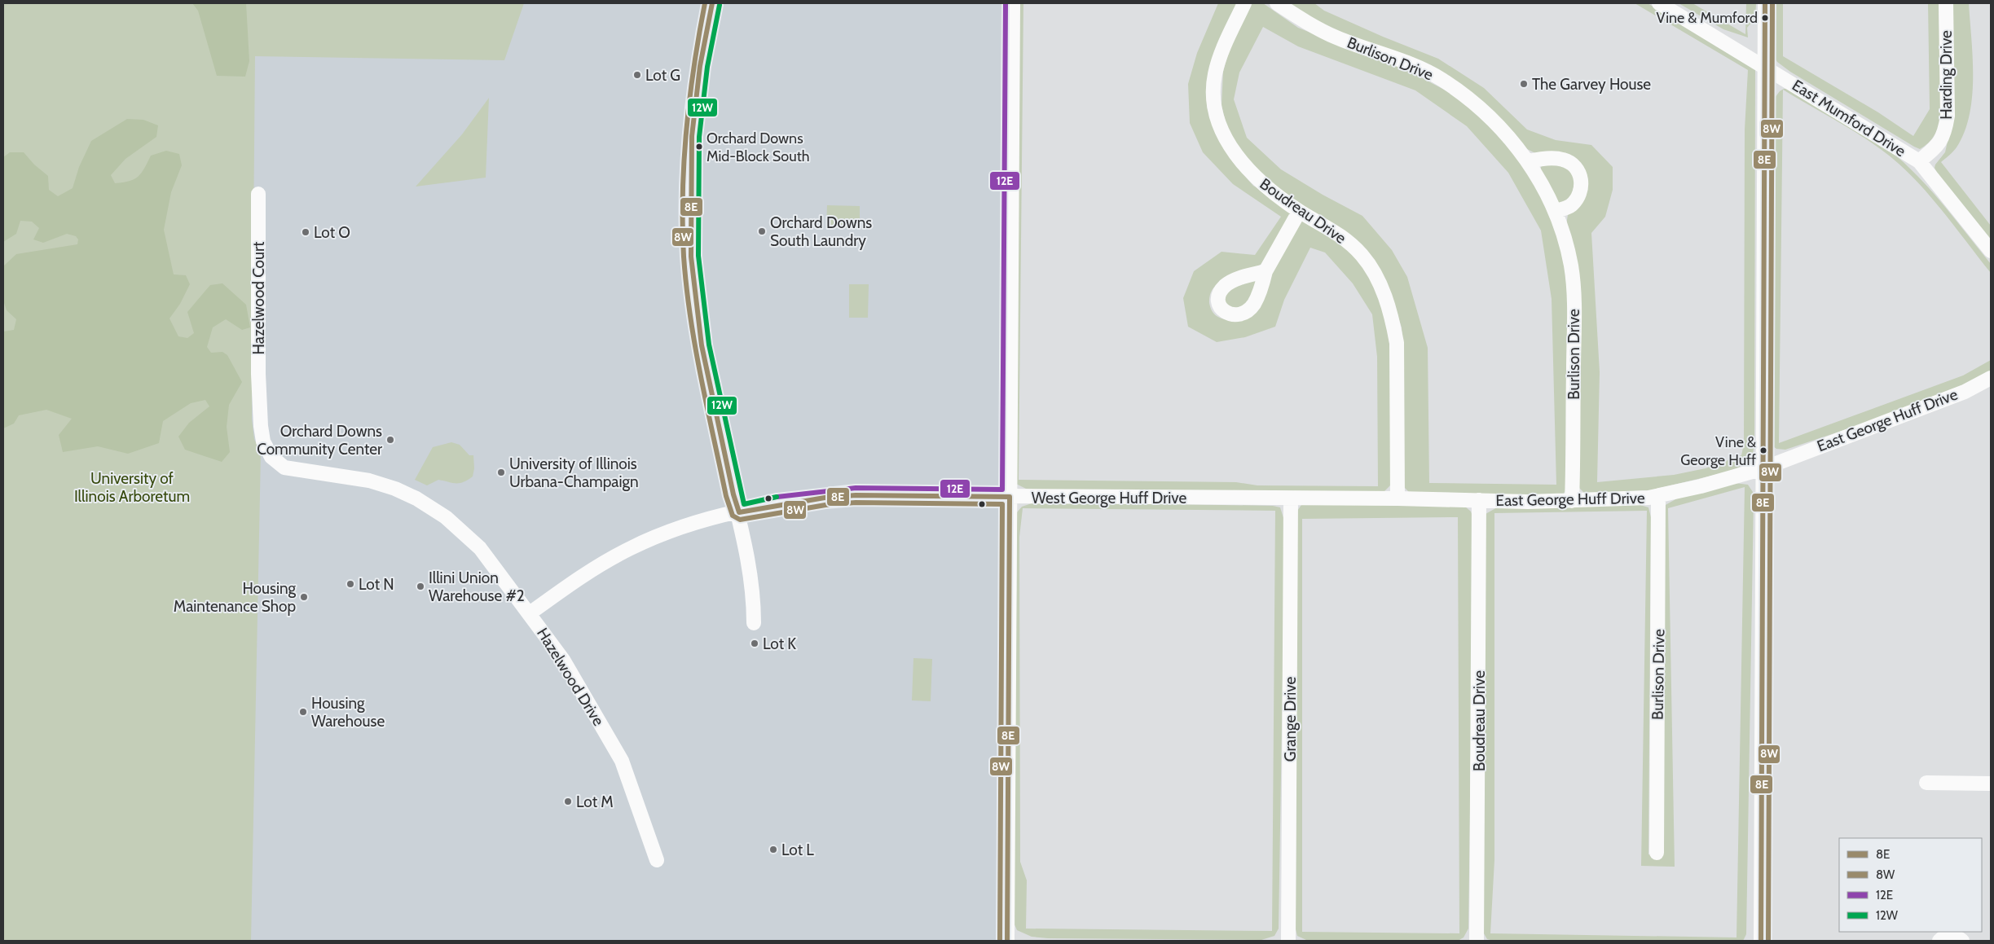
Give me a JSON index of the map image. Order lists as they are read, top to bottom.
{
  "streets": {
    "street": [
      "Burlison Drive",
      "Harding Drive",
      "East Mumford Drive",
      "Boudreau Drive",
      "Hazelwood Court",
      "East George Huff Drive",
      "West George Huff Drive",
      "Hazelwood Drive",
      "Grange Drive"
    ]
  },
  "crossings": [
    ["Burlison Drive", "East George Huff Drive"],
    ["Harding Drive", "East Mumford Drive"],
    ["Boudreau Drive", "East George Huff Drive"],
    ["Boudreau Drive", "West George Huff Drive"],
    ["Hazelwood Court", "Hazelwood Drive"],
    ["East George Huff Drive", "West George Huff Drive"],
    ["West George Huff Drive", "Hazelwood Drive"],
    ["West George Huff Drive", "Grange Drive"]
  ],
  "parks": ["University of Illinois Arboretum"],
  "places": [
    "Vine & Mumford",
    "Lot G",
    "The Garvey House",
    "Orchard Downs Mid-Block South",
    "Orchard Downs South Laundry",
    "Lot O",
    "Orchard Downs Community Center",
    "Vine & George Huff",
    "University of Illinois Urbana-Champaign",
    "Lot N",
    "Illini Union Warehouse #2",
    "Housing Maintenance Shop",
    "Lot K",
    "Housing Warehouse",
    "Lot M",
    "Lot L"
  ],
  "lines": [
    "transit line 8E",
    "transit line 8W",
    "transit line 12E",
    "transit line 12W"
  ],
  "legend": [
    "8E",
    "8W",
    "12E",
    "12W"
  ]
}
